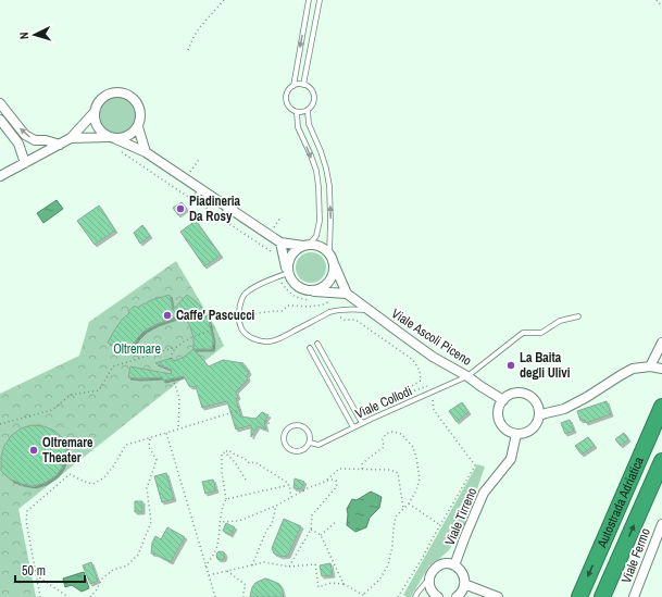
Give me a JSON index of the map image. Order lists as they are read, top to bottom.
{
  "streets": {
    "highway": ["Autostrada Adriatica"],
    "street": ["Viale Ascoli Piceno", "Viale Tirreno", "Viale Fermo"],
    "lane": ["Viale Collodi"]
  },
  "crossings": [
    ["Viale Ascoli Piceno", "Viale Collodi"],
    ["Viale Ascoli Piceno", "Viale Tirreno"]
  ],
  "parks": ["Oltremare"],
  "places": [
    "Piadineria Da Rosy",
    "Caffe' Pascucci",
    "La Baita degli Ulivi",
    "Oltremare Theater"
  ],
  "scale_bar": "50 m",
  "north": "left"
}
